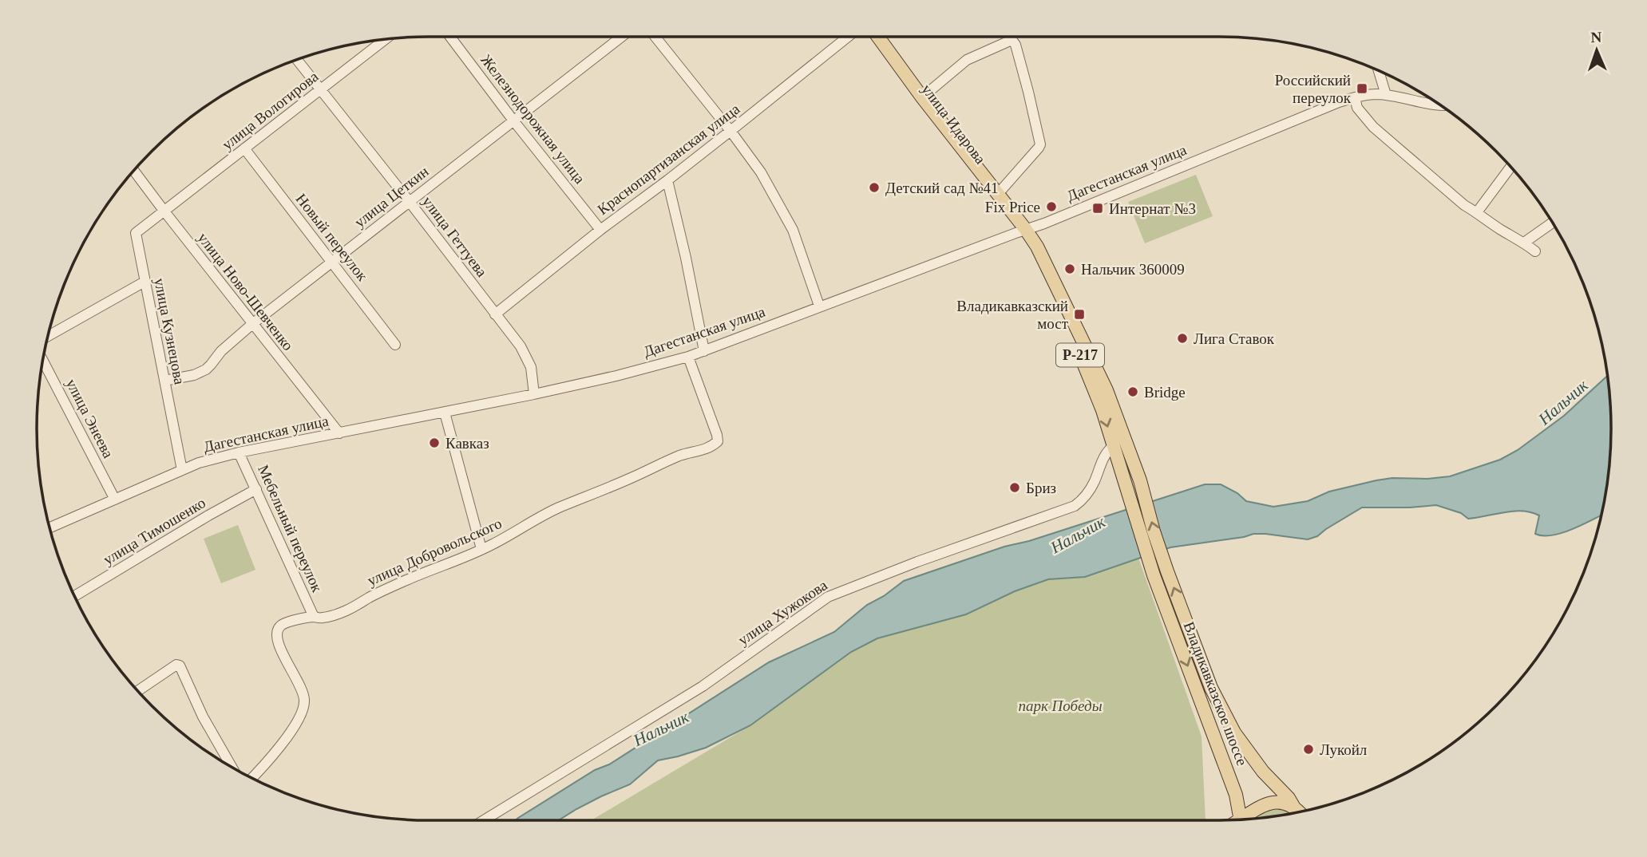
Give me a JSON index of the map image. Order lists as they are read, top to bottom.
{
  "streets": {
    "main road": ["улица Идарова", "Р-217", "Владикавказское шоссе"],
    "street": [
      "улица Вологирова",
      "Железнодорожная улица",
      "Краснопартизанская улица",
      "Дагестанская улица",
      "улица Цеткин",
      "улица Геттуева",
      "Новый переулок",
      "улица Ново-Шевченко",
      "улица Кузнецова",
      "улица Энеева",
      "Мебельный переулок",
      "улица Тимошенко",
      "улица Добровольского",
      "улица Хужокова"
    ]
  },
  "crossings": [
    ["улица Вологирова", "улица Геттуева"],
    ["улица Вологирова", "Новый переулок"],
    ["улица Вологирова", "улица Ново-Шевченко"],
    ["улица Вологирова", "улица Кузнецова"],
    ["Железнодорожная улица", "Краснопартизанская улица"],
    ["Железнодорожная улица", "улица Цеткин"],
    ["улица Идарова", "Дагестанская улица"],
    ["улица Идарова", "улица Хужокова"],
    ["улица Идарова", "Владикавказское шоссе"],
    ["Краснопартизанская улица", "улица Геттуева"],
    ["Дагестанская улица", "улица Геттуева"],
    ["Дагестанская улица", "улица Ново-Шевченко"],
    ["Дагестанская улица", "улица Кузнецова"],
    ["Дагестанская улица", "улица Энеева"],
    ["Дагестанская улица", "Мебельный переулок"],
    ["Дагестанская улица", "улица Добровольского"],
    ["улица Цеткин", "улица Геттуева"],
    ["улица Цеткин", "Новый переулок"],
    ["улица Цеткин", "улица Ново-Шевченко"],
    ["улица Цеткин", "улица Кузнецова"],
    ["улица Ново-Шевченко", "улица Кузнецова"],
    ["Мебельный переулок", "улица Тимошенко"],
    ["Мебельный переулок", "улица Добровольского"]
  ],
  "water": ["Нальчик"],
  "parks": ["парк Победы"],
  "places": {
    "transit": ["Российский переулок", "Интернат №3", "Владикавказский мост"],
    "other": [
      "Детский сад №41",
      "Fix Price",
      "Нальчик 360009",
      "Лига Ставок",
      "Bridge",
      "Кавказ",
      "Бриз",
      "Лукойл"
    ]
  },
  "north": "top"
}
